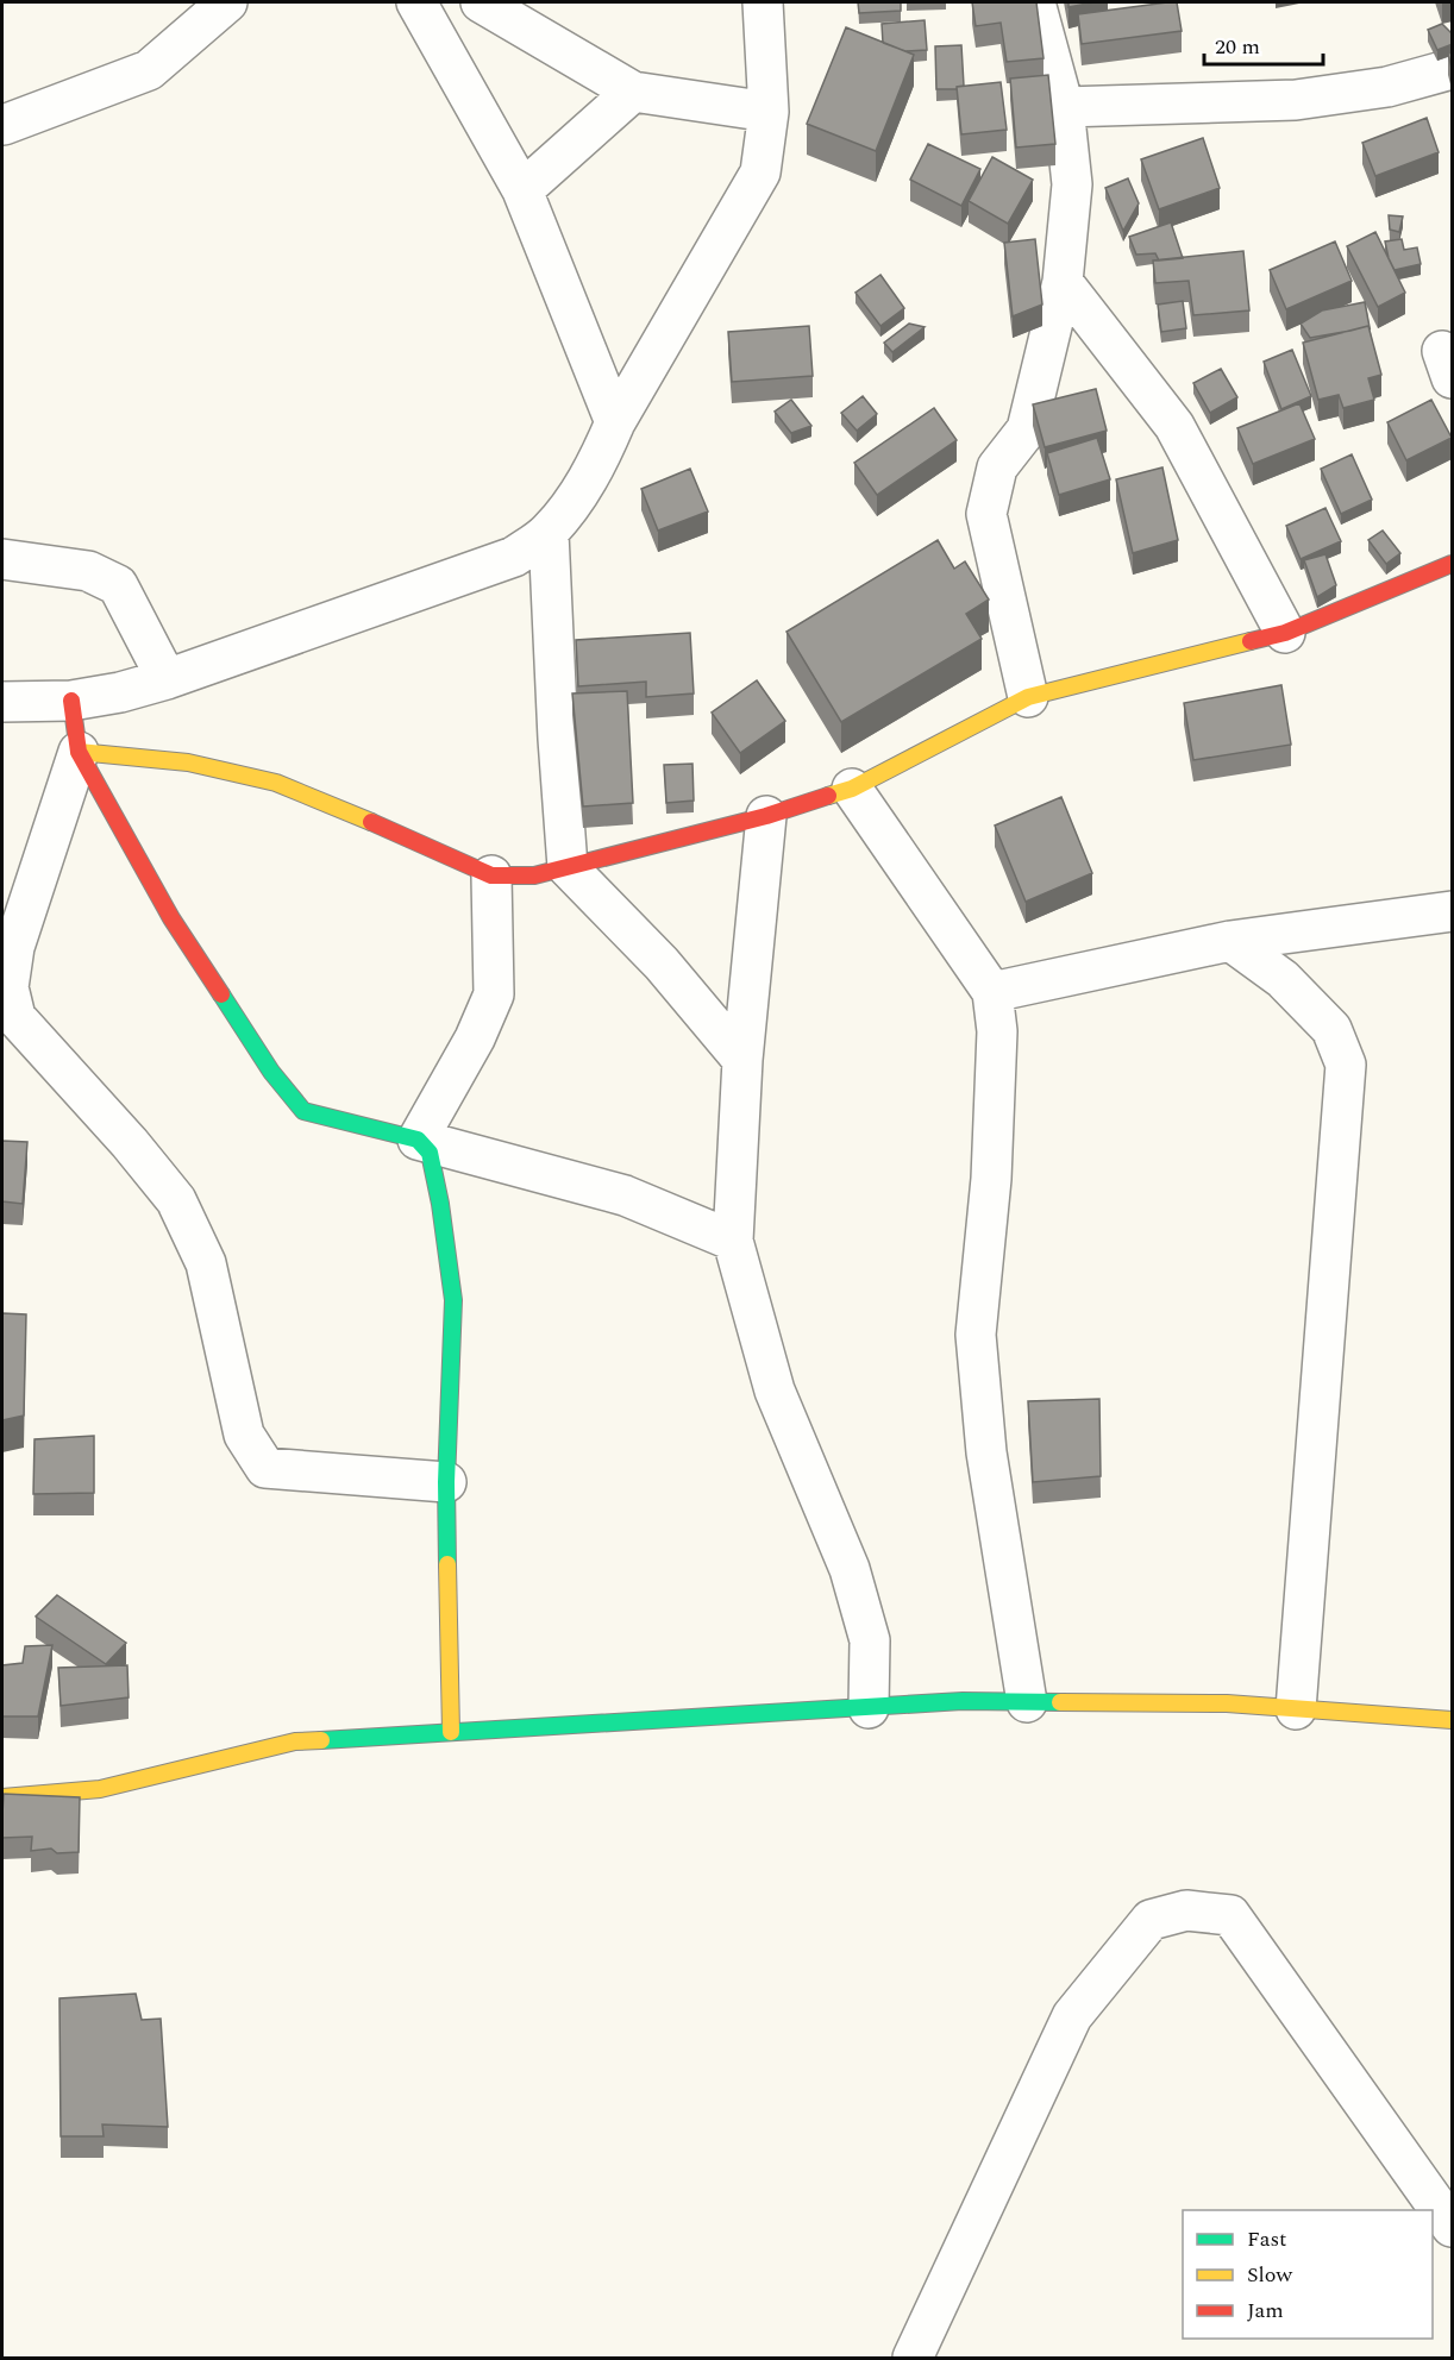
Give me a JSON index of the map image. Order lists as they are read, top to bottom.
{
  "legend": ["Fast", "Slow", "Jam"],
  "scale_bar": "20 m"
}
